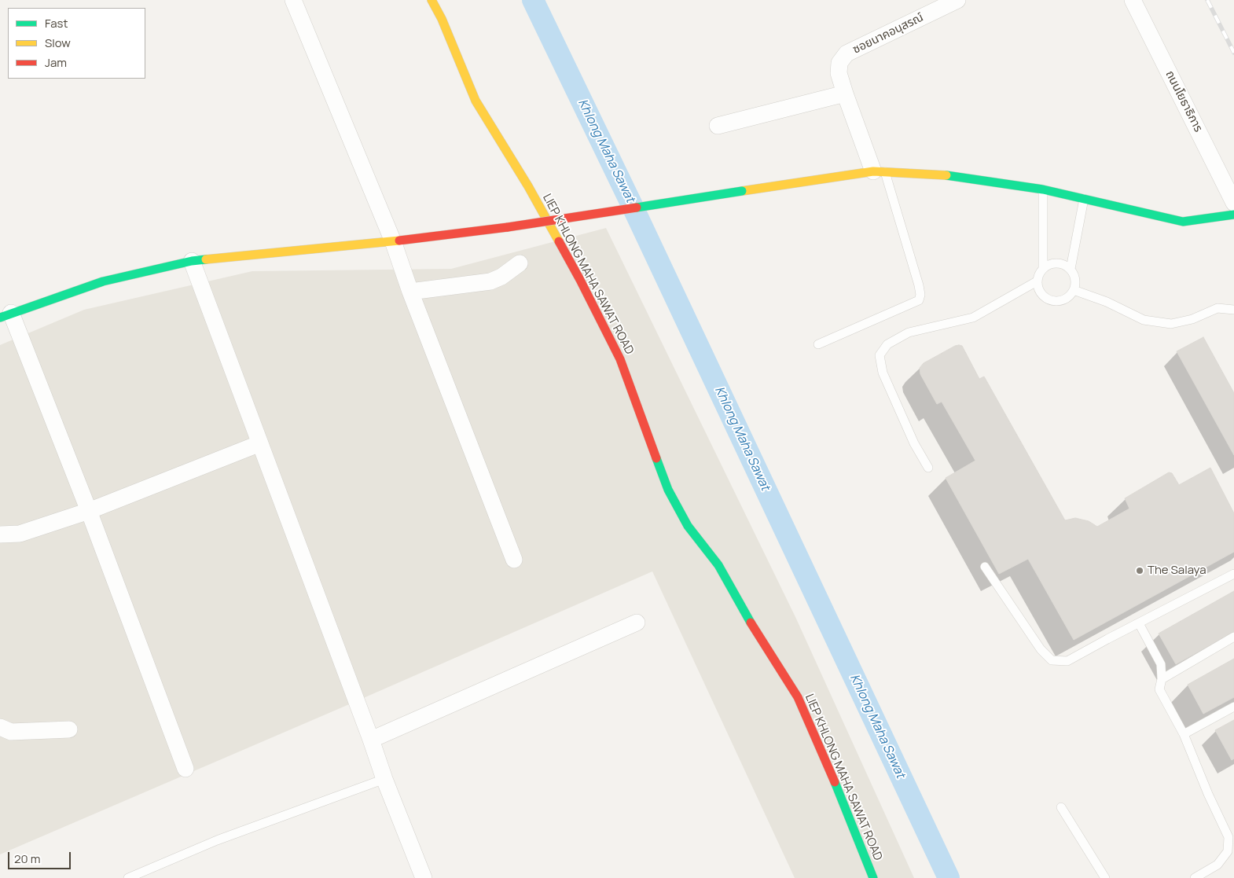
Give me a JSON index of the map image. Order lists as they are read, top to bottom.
{
  "streets": {
    "street": ["ซอยนาคอนุสรณ์", "ถนนโยธาธิการ", "LIEP KHLONG MAHA SAWAT ROAD"]
  },
  "water": ["Khlong Maha Sawat"],
  "places": ["The Salaya"],
  "legend": ["Fast", "Slow", "Jam"],
  "scale_bar": "20 m"
}
